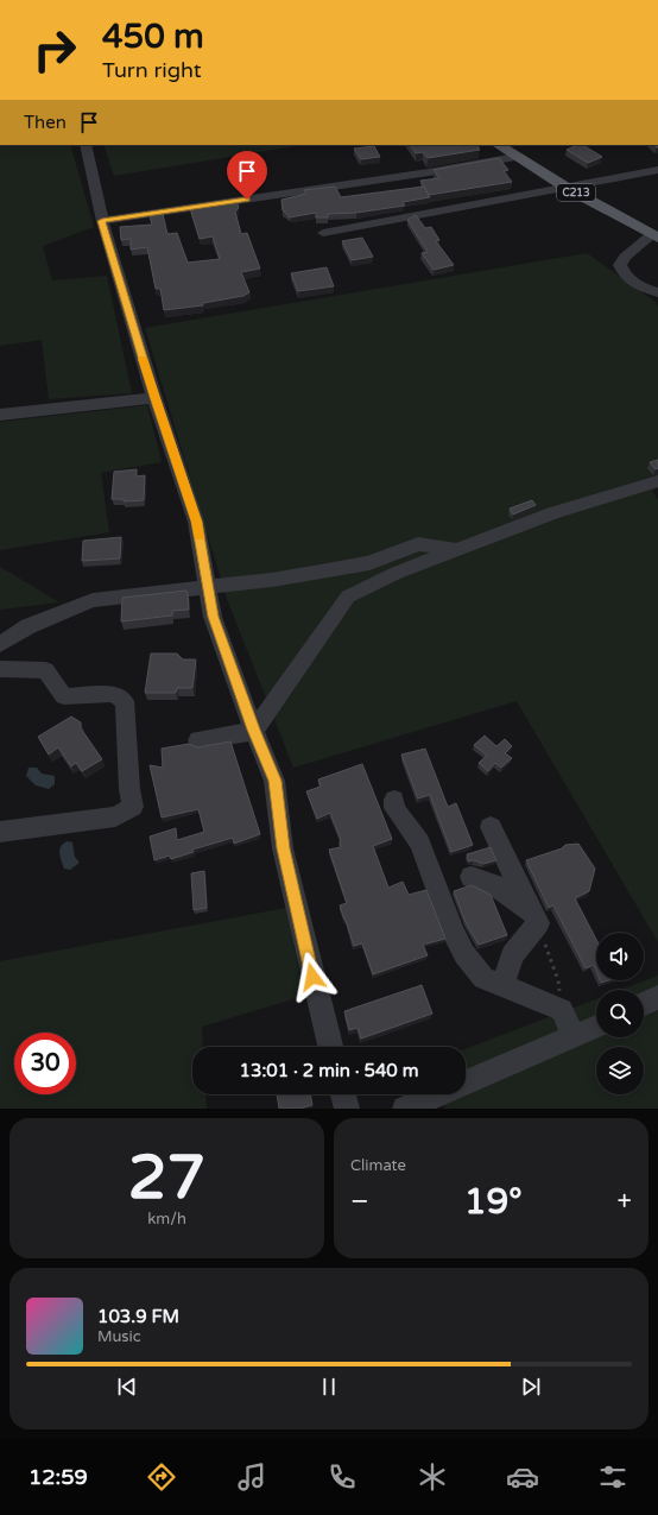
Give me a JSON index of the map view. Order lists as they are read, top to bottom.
{
  "streets": {
    "main road": ["C213"]
  },
  "page": {
    "turn": ["450 m", "Turn right"],
    "then": "Then",
    "limit": "30",
    "trip": "13:01 · 2 min · 540 m",
    "tile": [
      ["27", "km/h"],
      "Climate"
    ],
    "heat": ["−", "19°", "+"],
    "song": ["103.9 FM", "Music"],
    "tabs": "12:59"
  }
}
